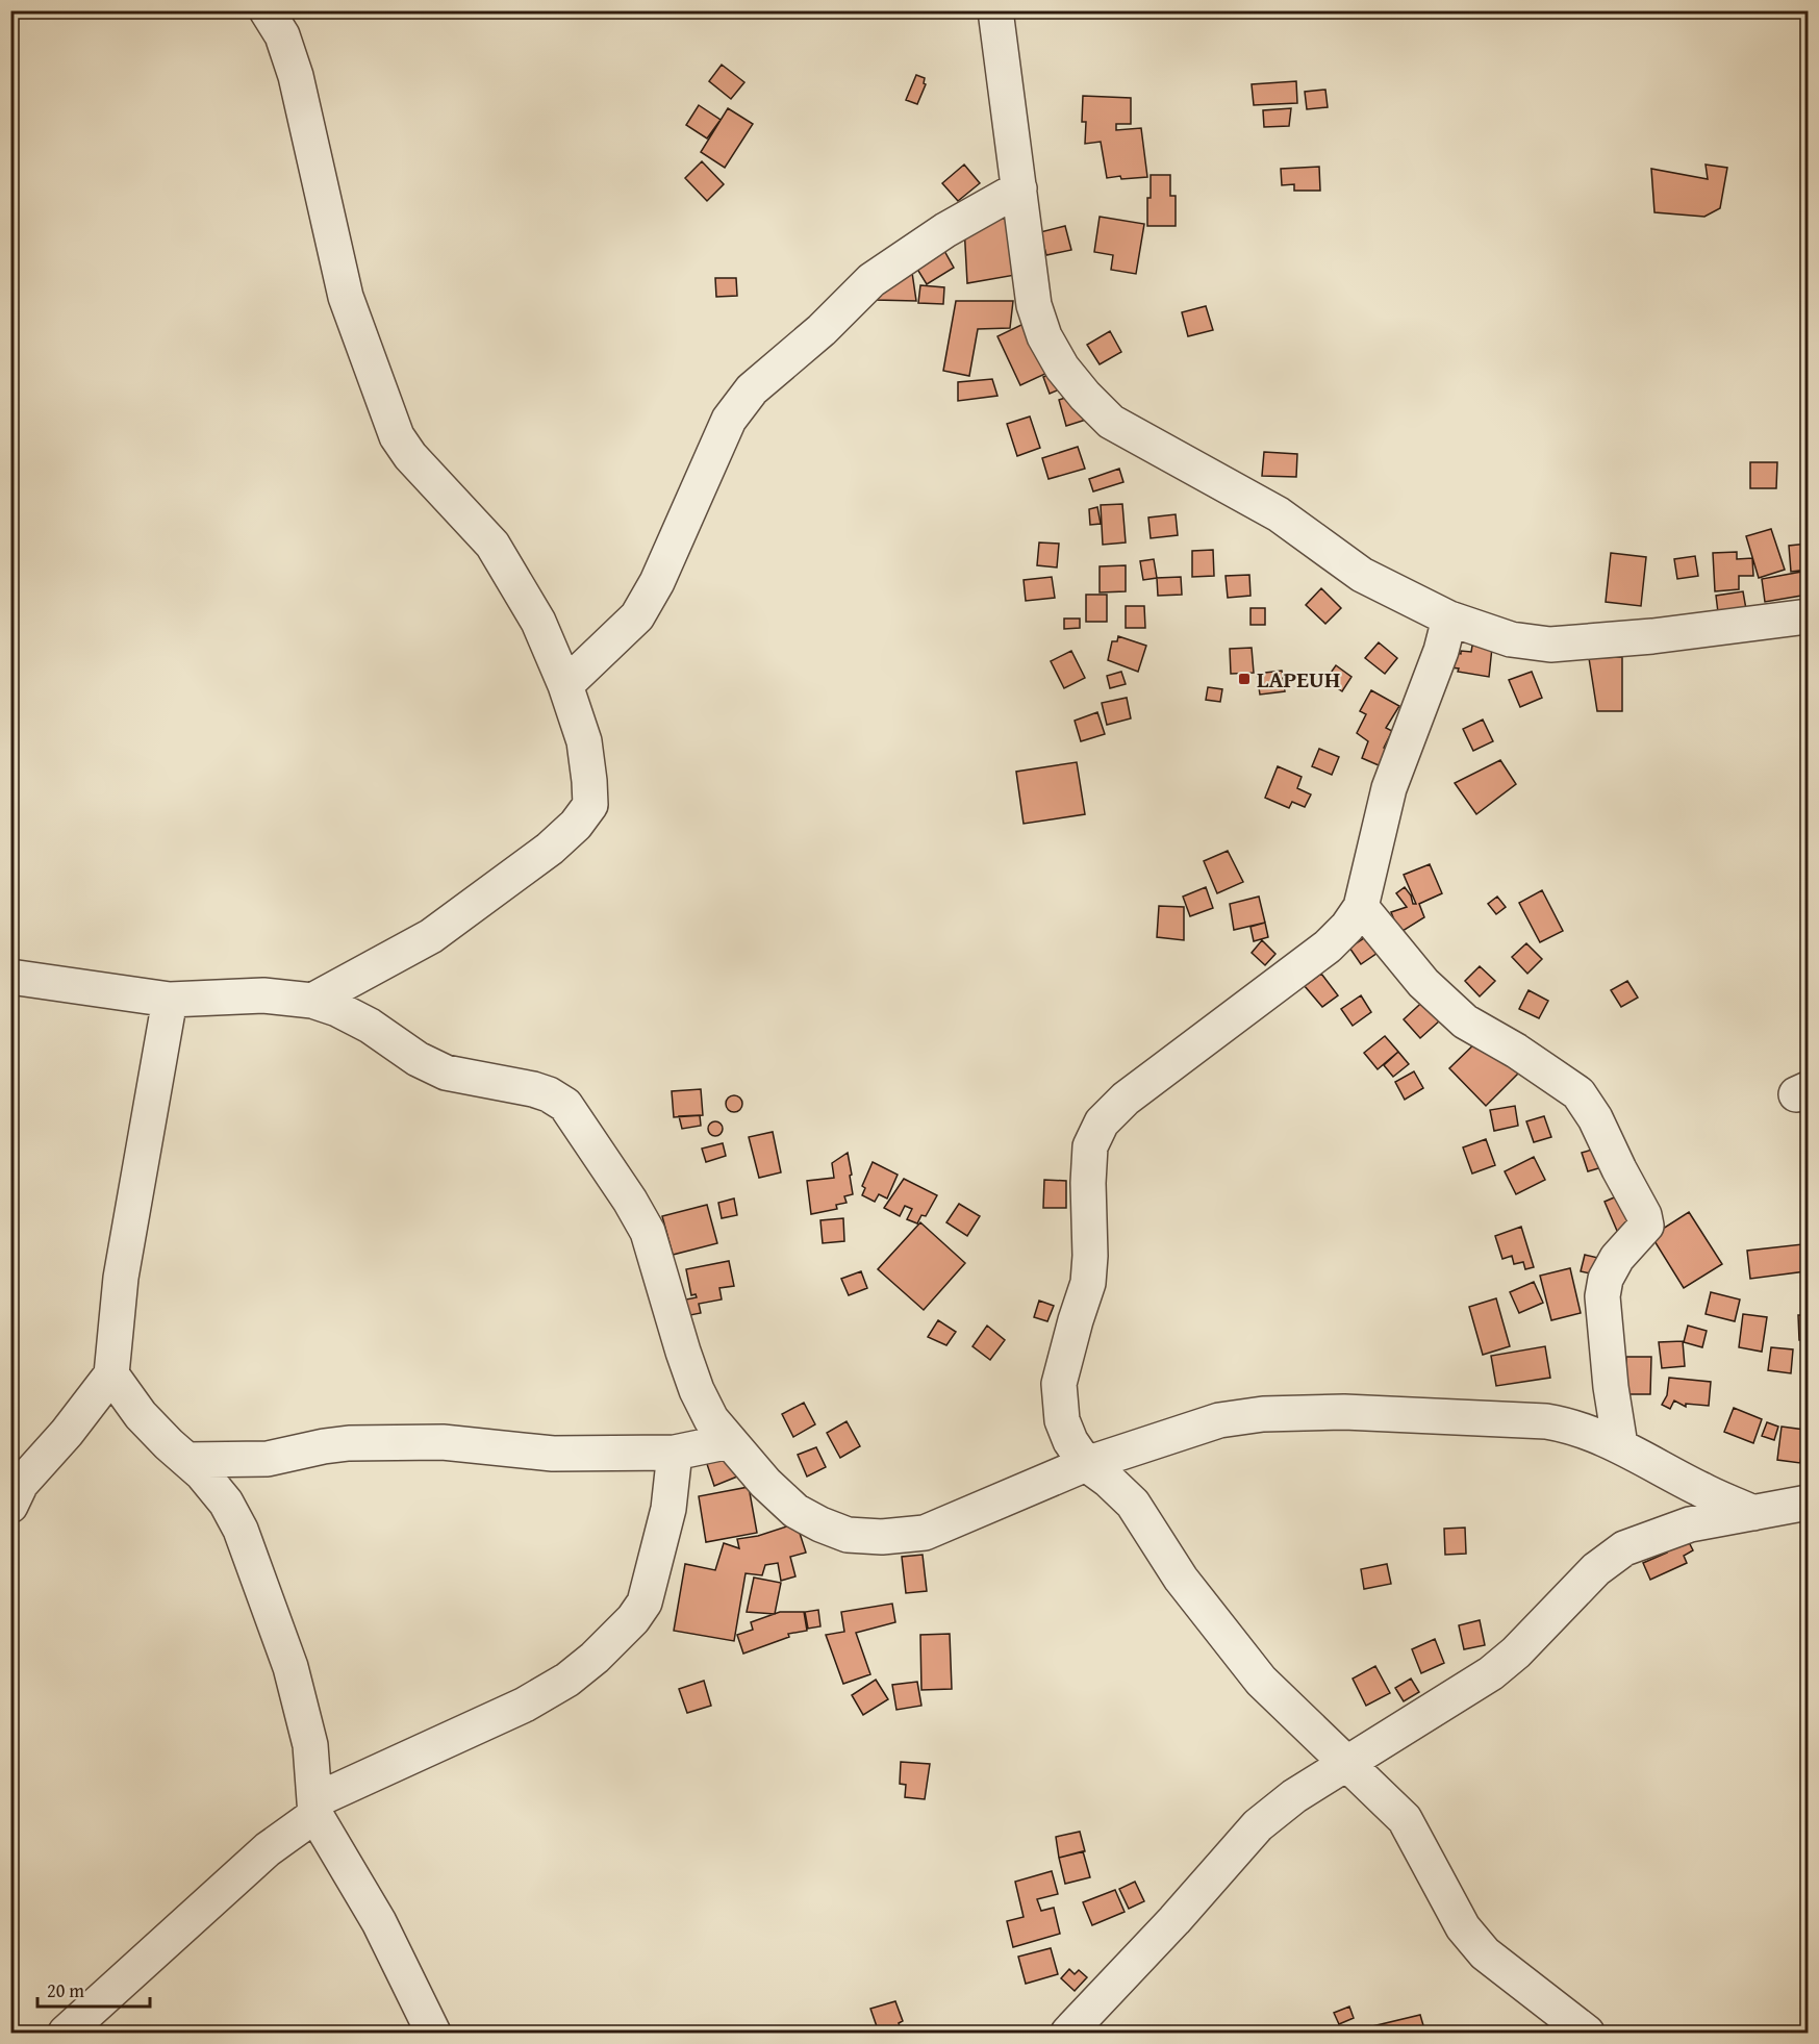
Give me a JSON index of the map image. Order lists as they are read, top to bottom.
{
  "places": {
    "transit": ["LAPEUH"]
  },
  "scale_bar": "20 m"
}
